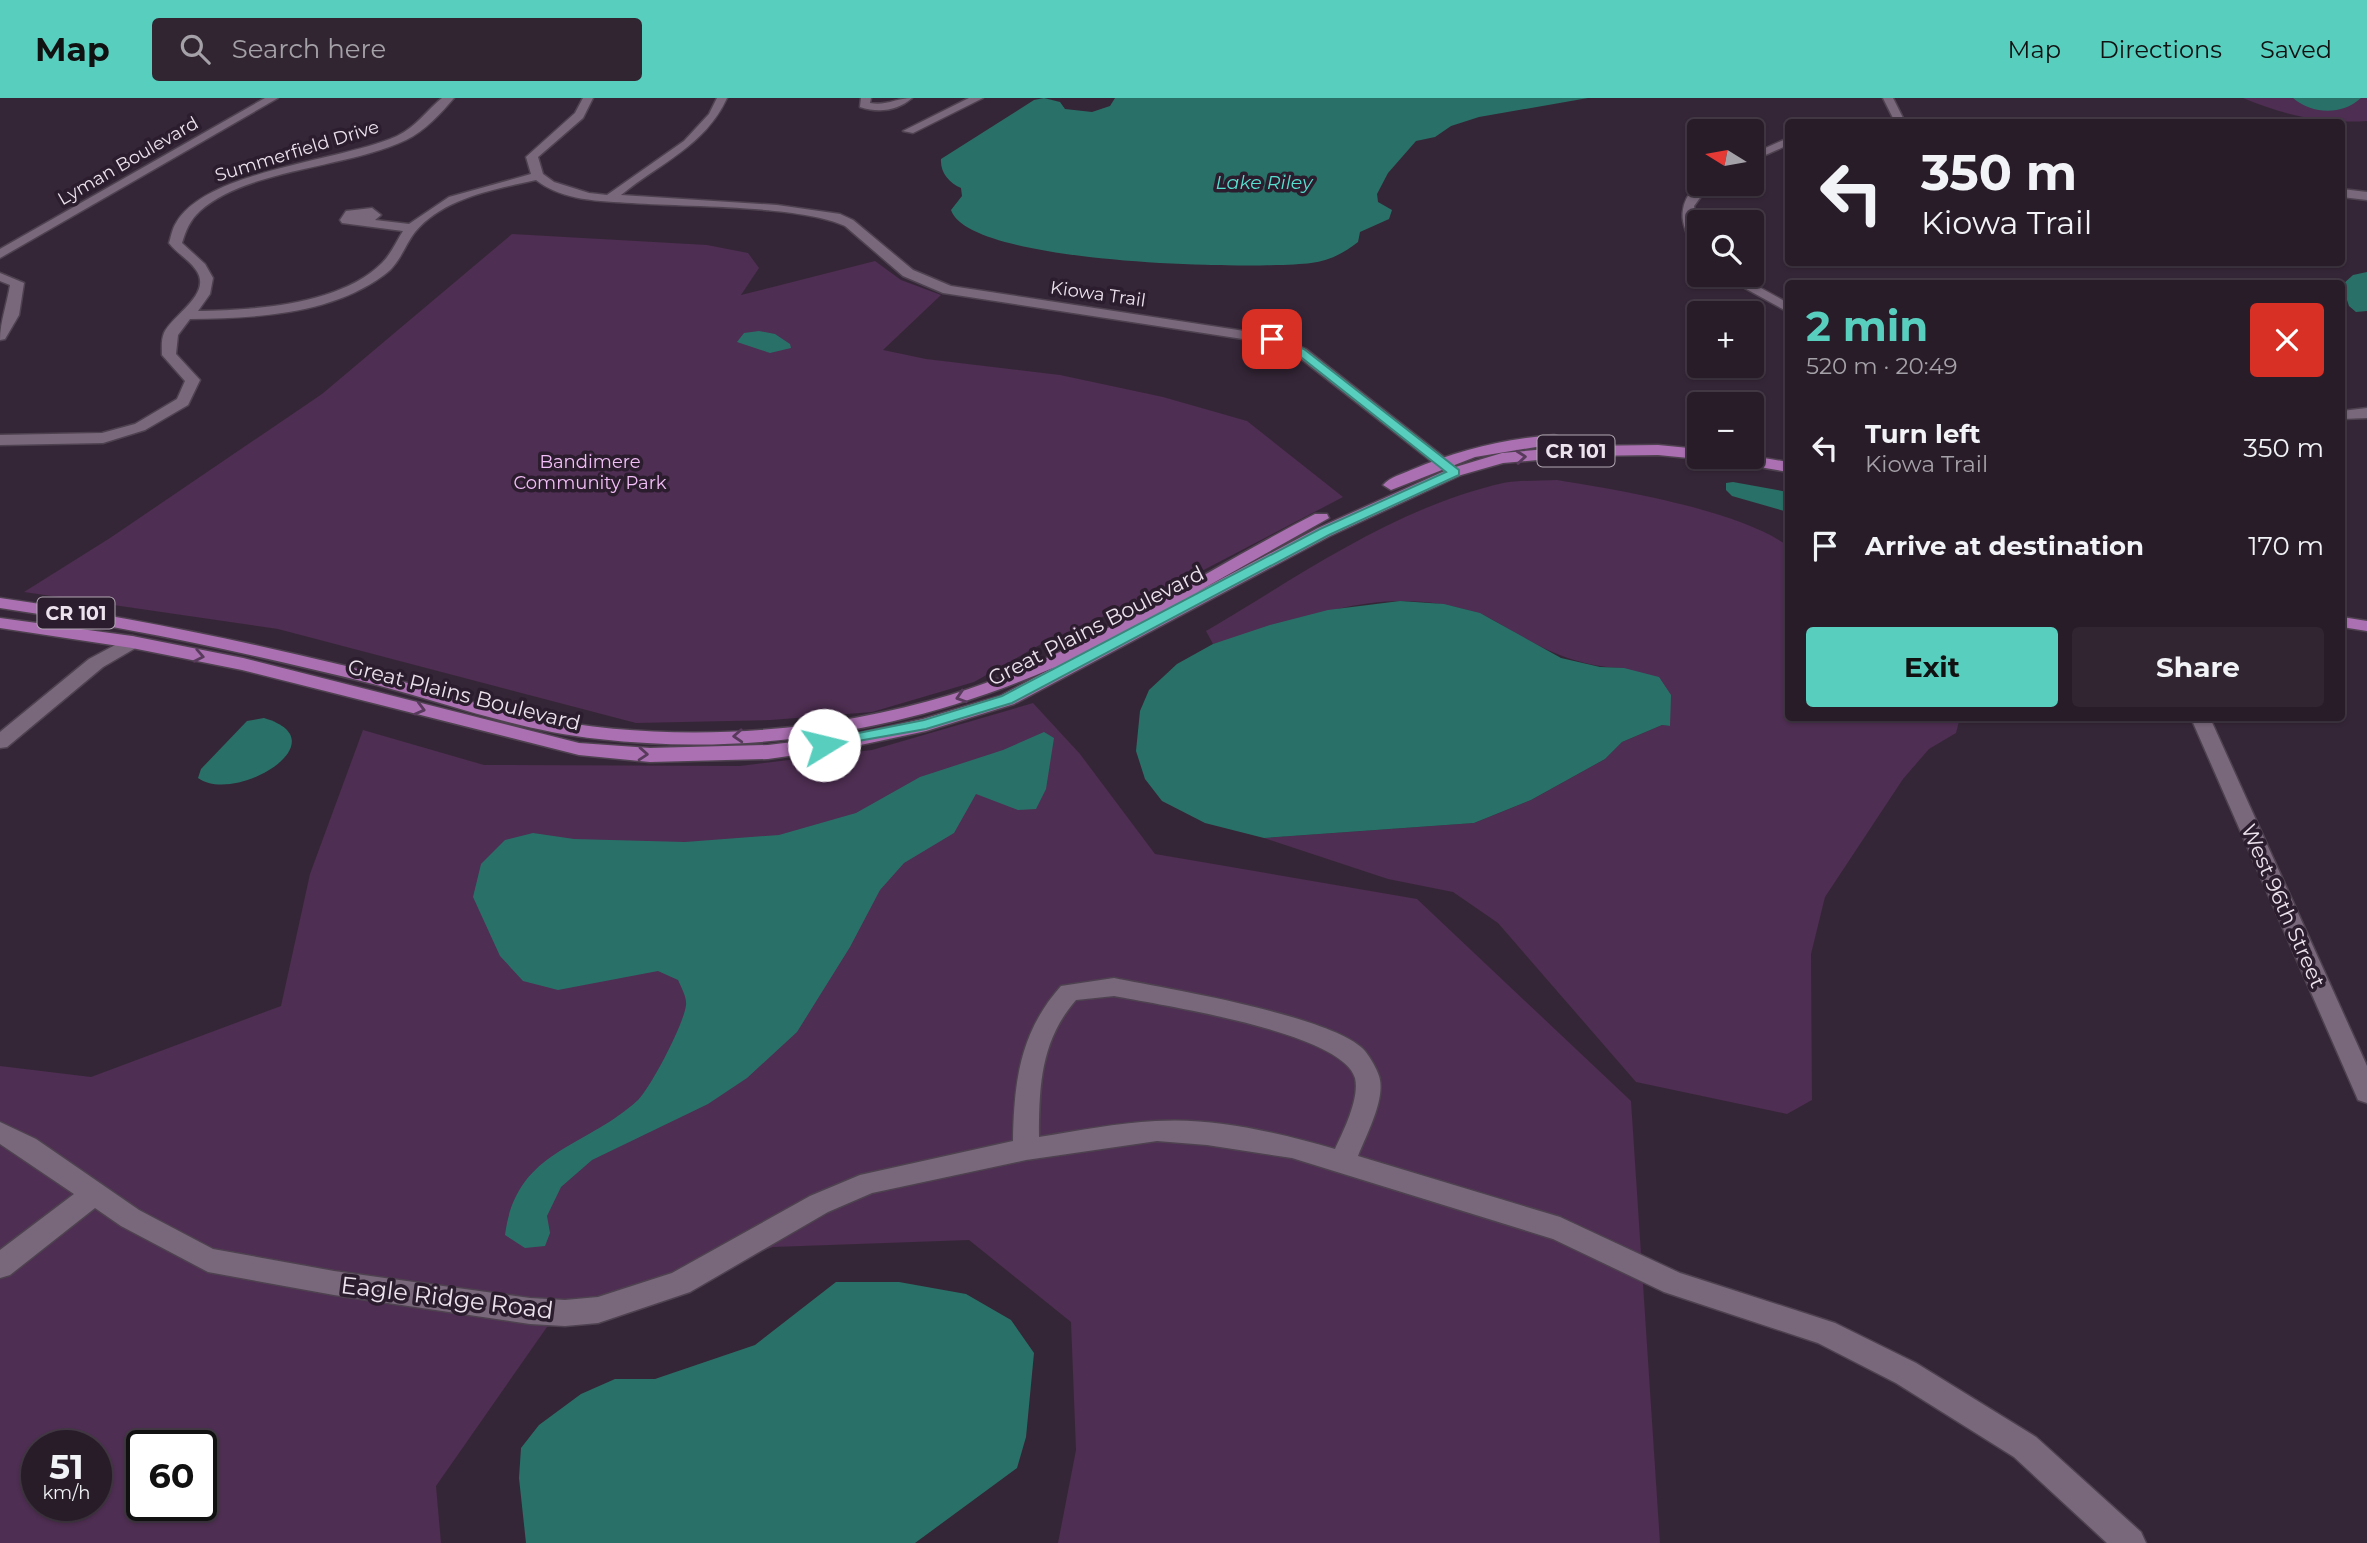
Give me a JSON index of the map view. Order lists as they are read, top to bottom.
{
  "streets": {
    "main road": ["CR 101", "Great Plains Boulevard"],
    "street": [
      "Summerfield Drive",
      "Lyman Boulevard",
      "Kiowa Trail",
      "West 96th Street",
      "Eagle Ridge Road"
    ]
  },
  "crossings": [
    ["Kiowa Trail", "Great Plains Boulevard"]
  ],
  "water": ["Lake Riley"],
  "parks": ["Bandimere Community Park"],
  "north": "left",
  "page": {
    "header": "Map",
    "search": "Search here",
    "nav": ["Map", "Directions", "Saved"],
    "map_buttons": ["+", "−"],
    "turn": ["350 m", "Kiowa Trail"],
    "heading": ["2 min", "520 m · 20:49"],
    "list": [
      {
        "name": "Turn left",
        "note": "Kiowa Trail",
        "value": "350 m"
      },
      {
        "name": "Arrive at destination",
        "value": "170 m"
      }
    ],
    "buttons": ["Exit", "Share"],
    "speed": "51 km/h",
    "limit": "60"
  }
}
